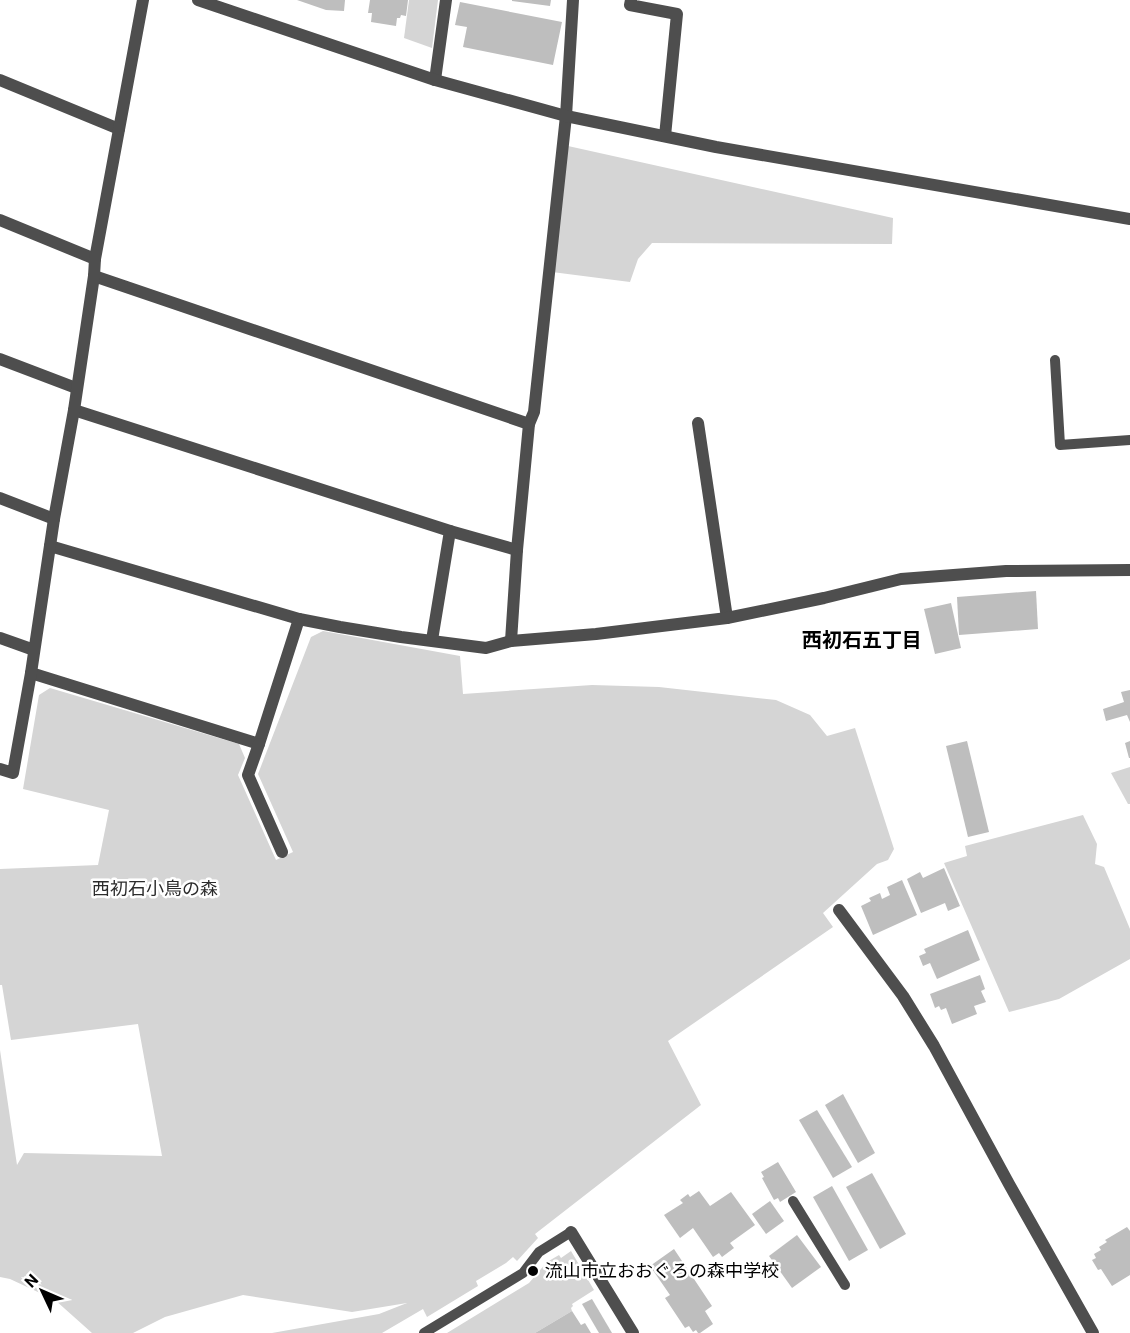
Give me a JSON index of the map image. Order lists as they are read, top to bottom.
{
  "districts": ["西初石五丁目"],
  "parks": ["西初石小鳥の森"],
  "places": ["流山市立おおぐろの森中学校"],
  "north": "top left"
}
